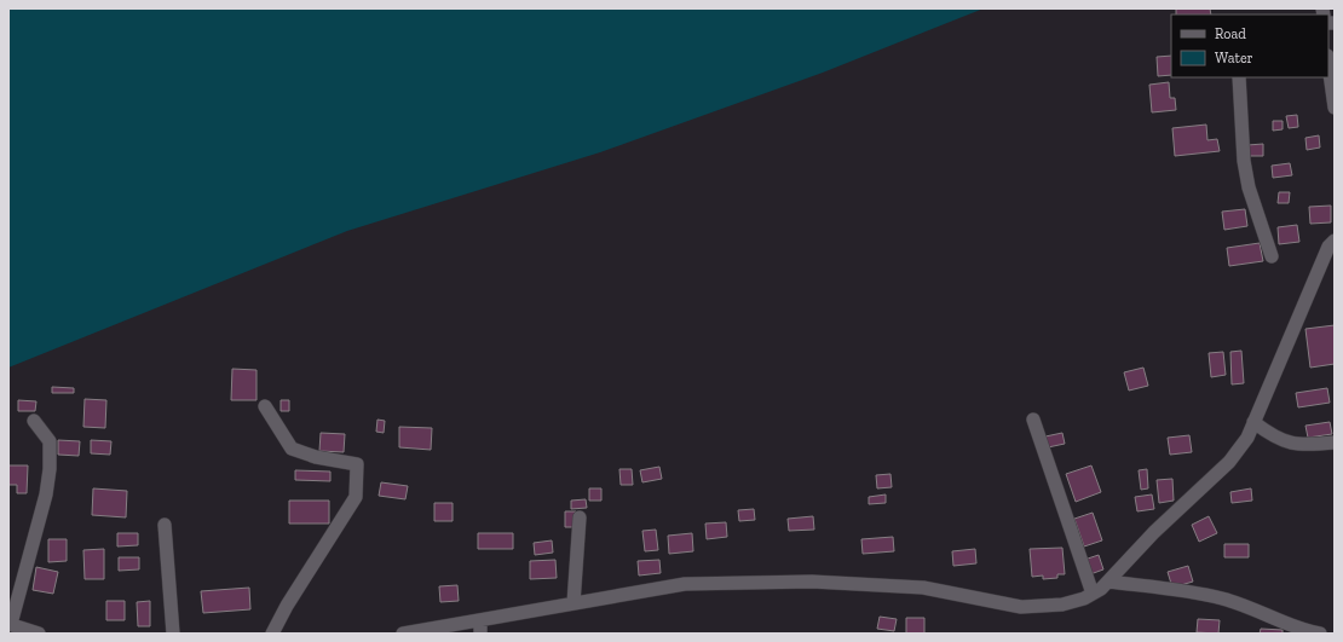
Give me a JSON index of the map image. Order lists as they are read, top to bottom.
{
  "legend": ["Road", "Water"]
}
